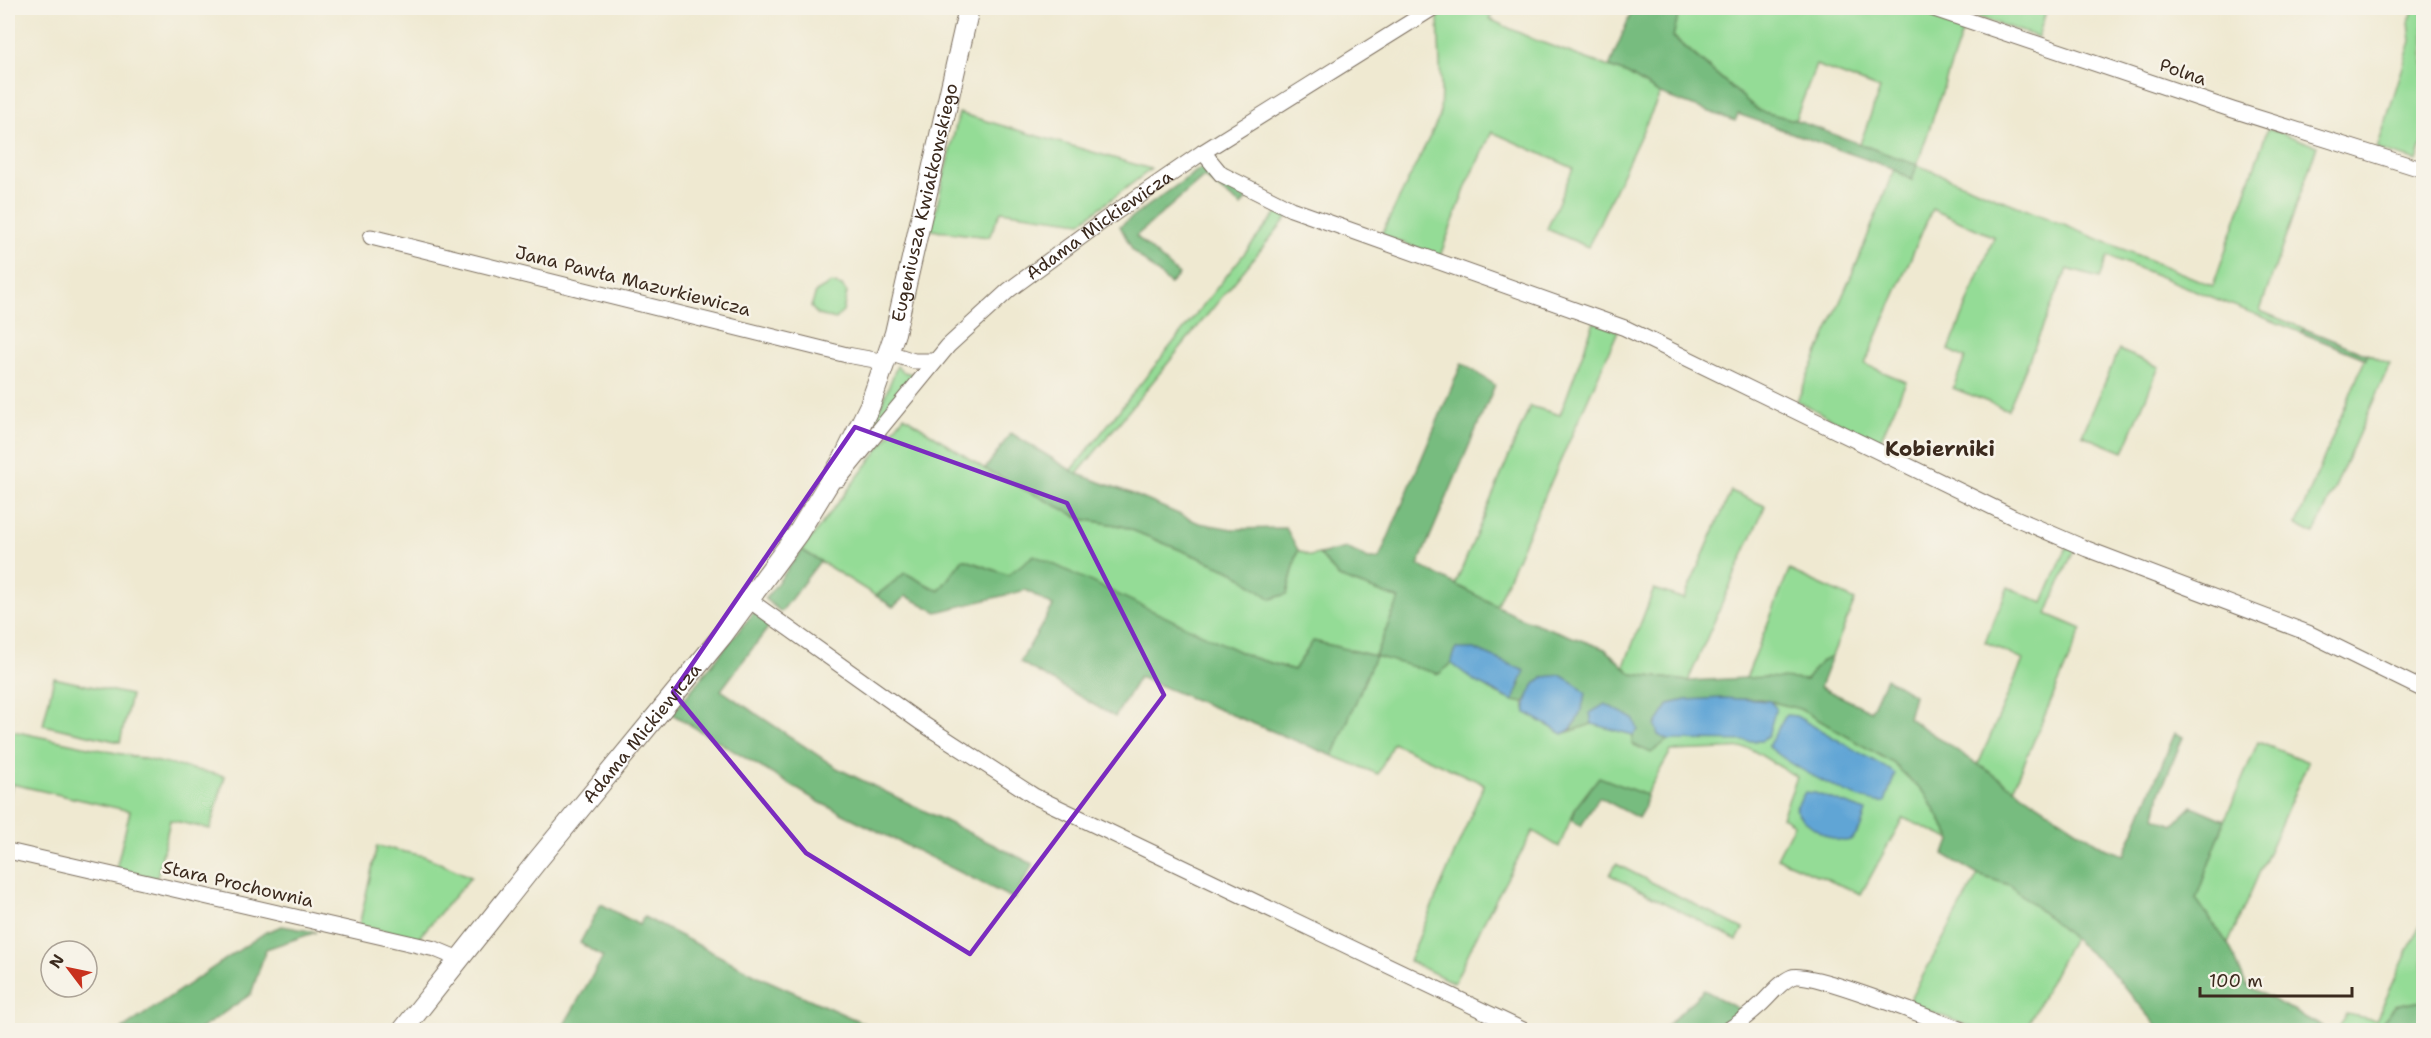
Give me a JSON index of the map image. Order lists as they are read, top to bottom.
{
  "streets": {
    "main road": ["Eugeniusza Kwiatkowskiego", "Adama Mickiewicza"],
    "street": ["Polna", "Jana Pawła Mazurkiewicza", "Stara Prochownia"]
  },
  "crossings": [
    ["Eugeniusza Kwiatkowskiego", "Adama Mickiewicza"],
    ["Eugeniusza Kwiatkowskiego", "Jana Pawła Mazurkiewicza"],
    ["Adama Mickiewicza", "Jana Pawła Mazurkiewicza"],
    ["Adama Mickiewicza", "Stara Prochownia"]
  ],
  "districts": ["Kobierniki"],
  "scale_bar": "100 m",
  "north": "top left"
}
